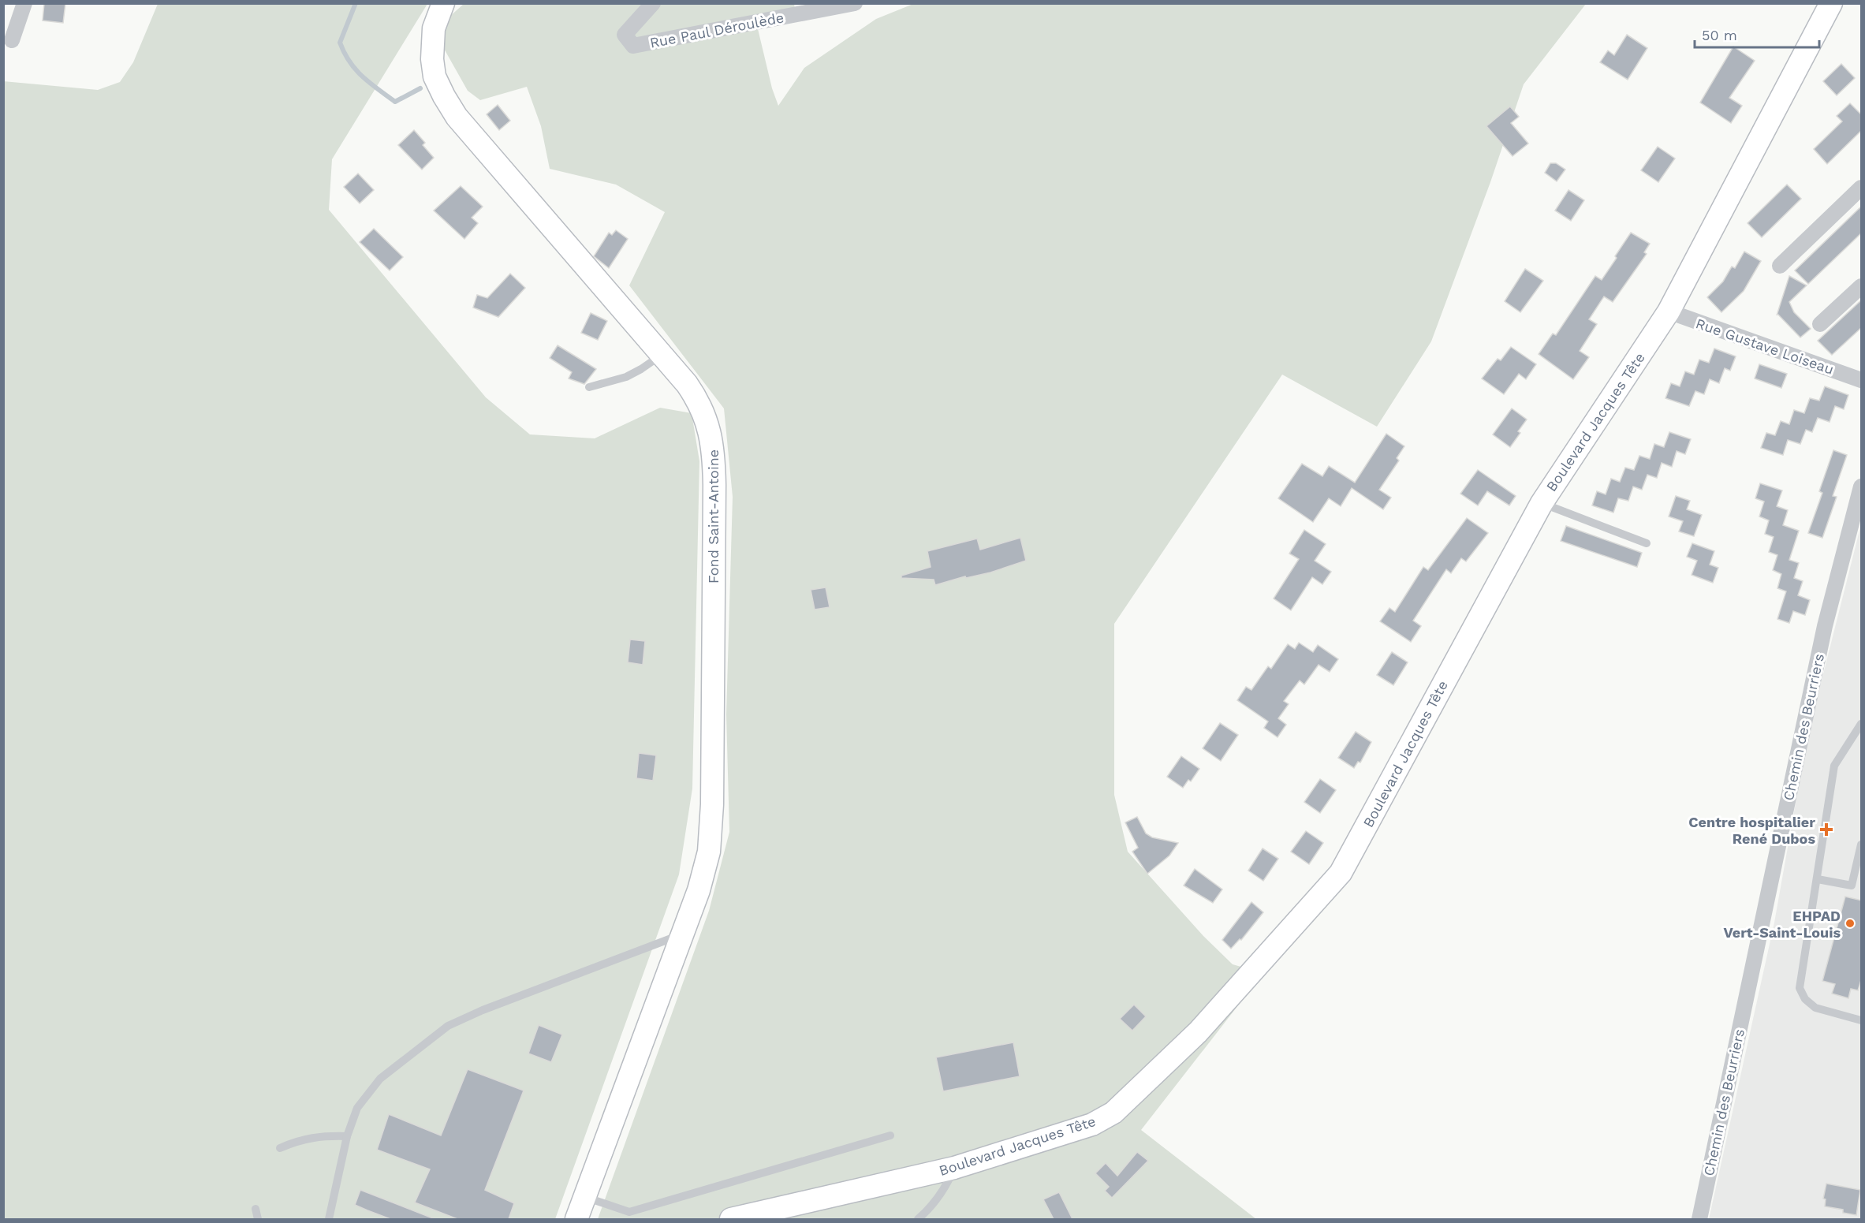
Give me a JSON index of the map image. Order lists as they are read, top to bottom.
{
  "streets": {
    "street": [
      "Rue Paul Déroulède",
      "Rue Gustave Loiseau",
      "Boulevard Jacques Tête",
      "Fond Saint-Antoine",
      "Chemin des Beurriers"
    ]
  },
  "crossings": [
    ["Rue Gustave Loiseau", "Boulevard Jacques Tête"]
  ],
  "places": {
    "health": ["Centre hospitalier René Dubos"],
    "other": ["EHPAD Vert-Saint-Louis"]
  },
  "scale_bar": "50 m"
}
